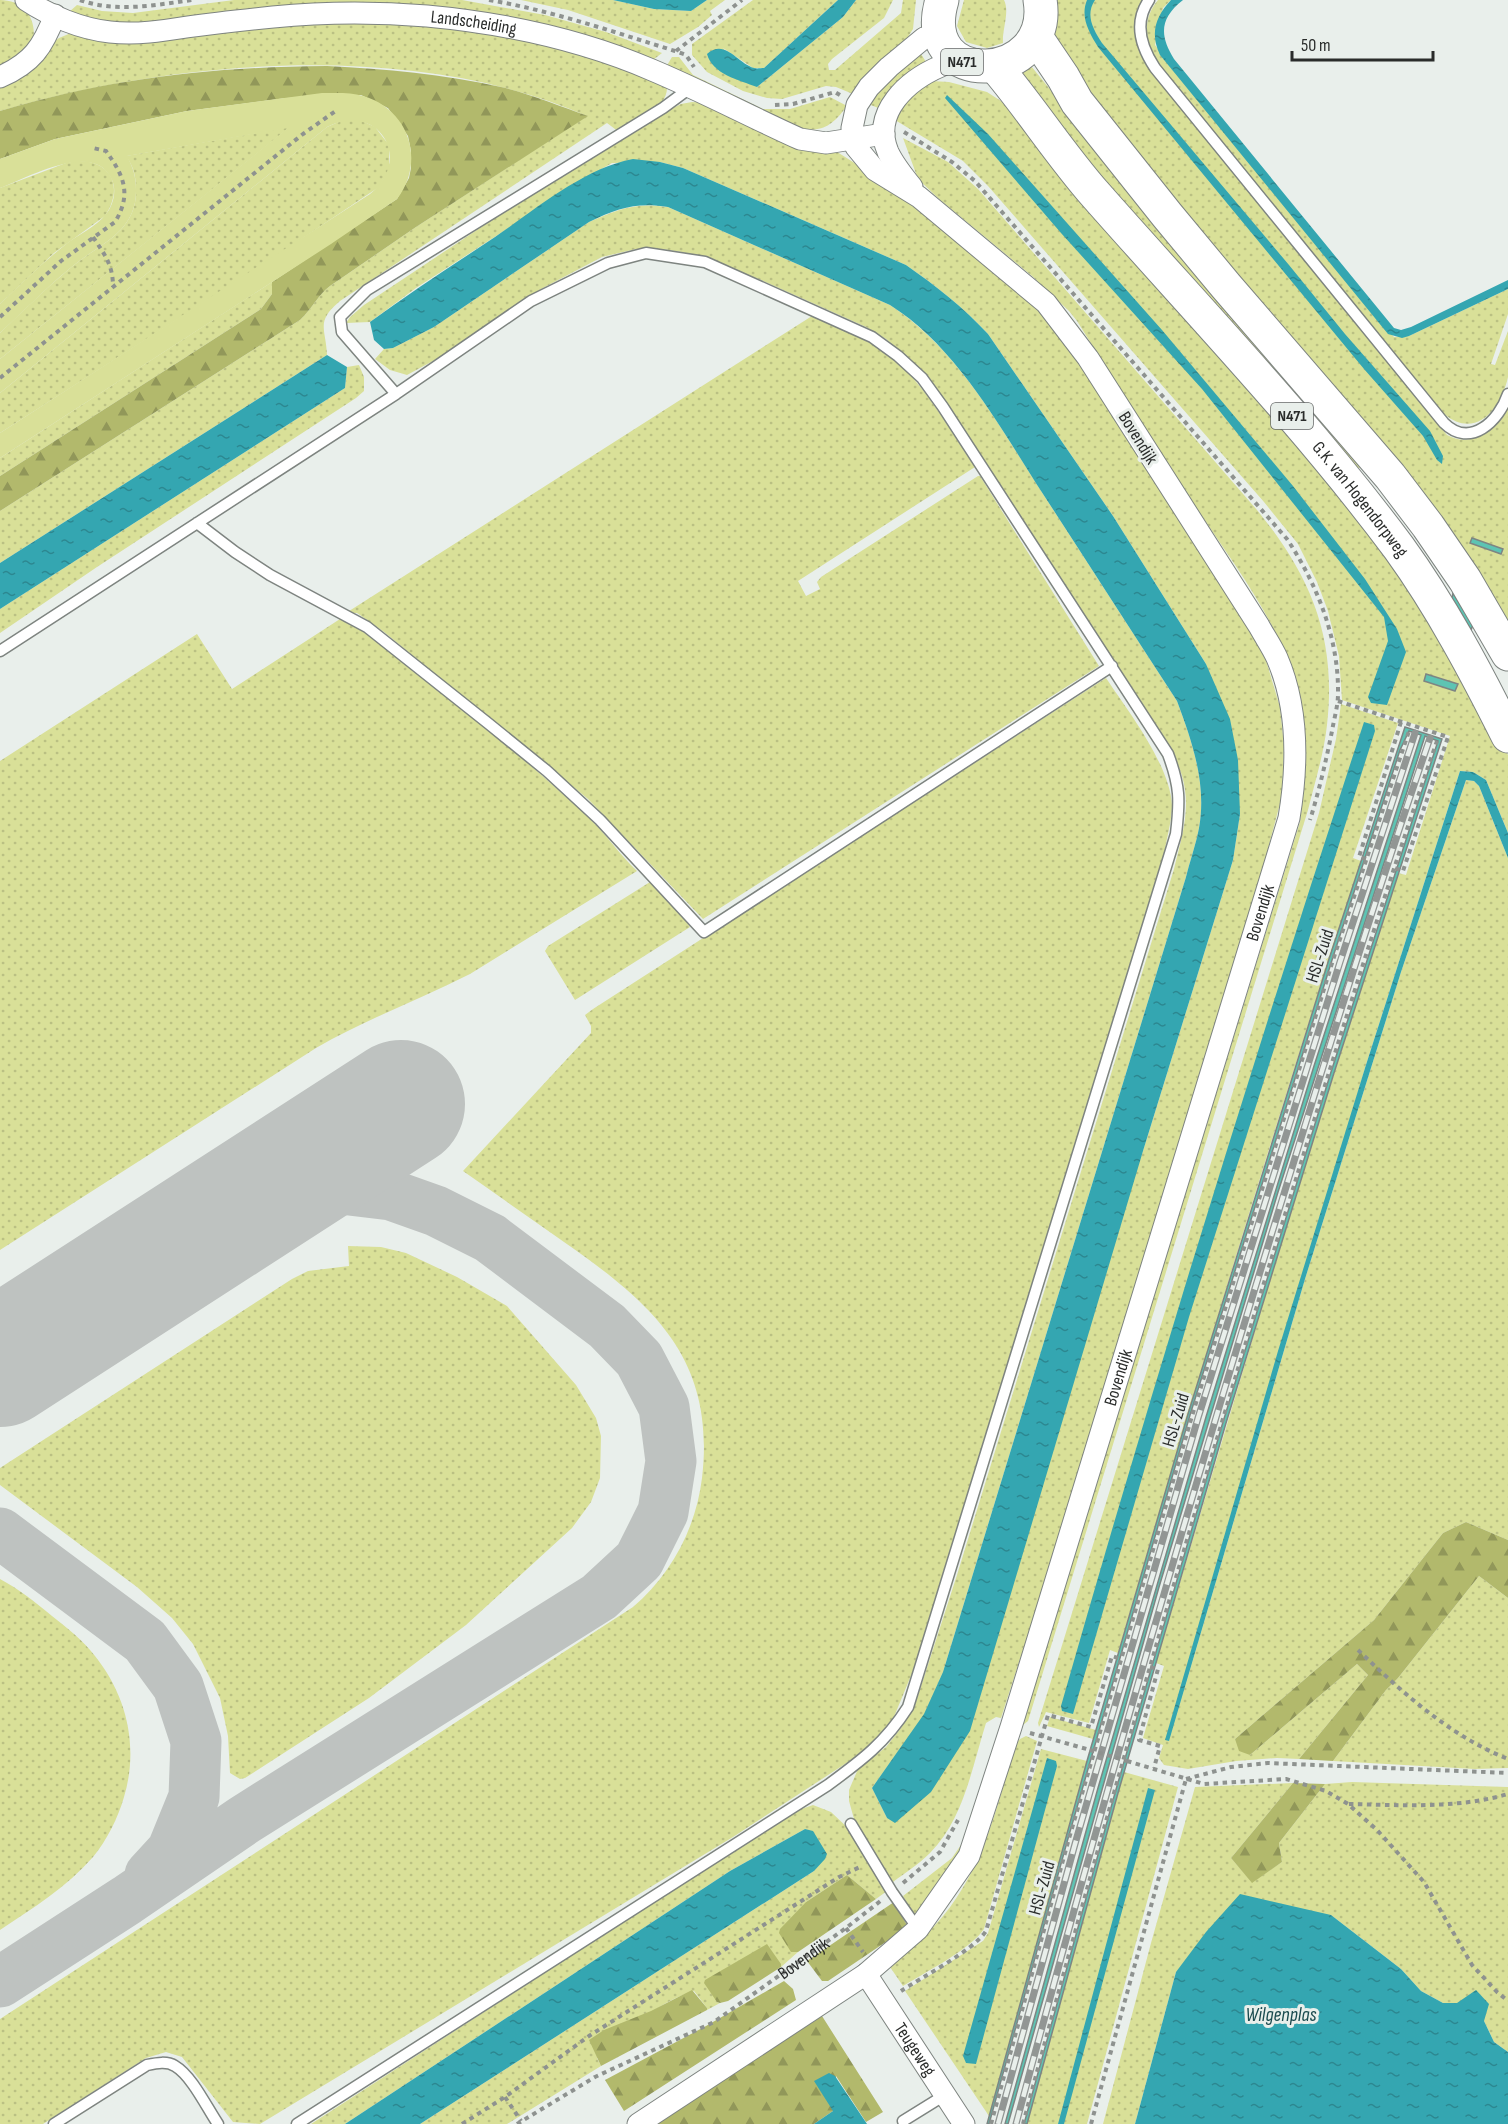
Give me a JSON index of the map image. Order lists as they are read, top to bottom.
{
  "streets": {
    "main road": ["N471", "G.K. van Hogendorpweg"],
    "street": ["Landscheiding", "Bovendijk", "Teugeweg"],
    "path": ["HSL-Zuid"]
  },
  "crossings": [
    ["Landscheiding", "Bovendijk"],
    ["N471", "G.K. van Hogendorpweg"],
    ["Bovendijk", "Teugeweg"]
  ],
  "water": ["Wilgenplas"],
  "scale_bar": "50 m"
}
